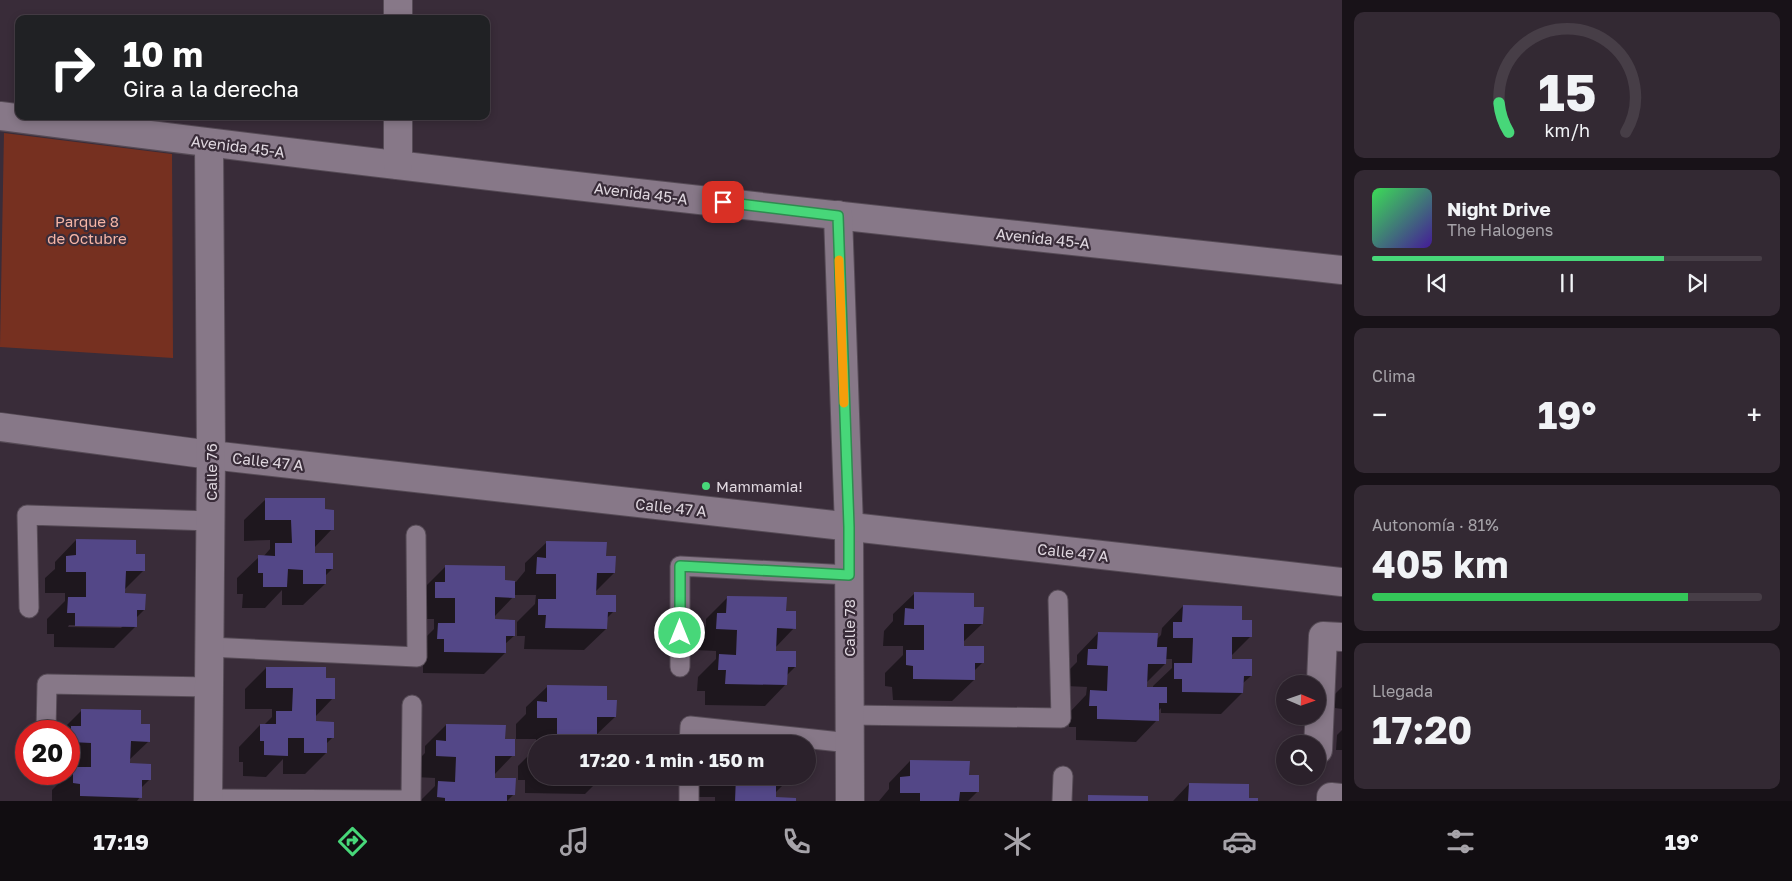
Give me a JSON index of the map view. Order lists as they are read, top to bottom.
{
  "streets": {
    "street": [
      "Avenida 45-A",
      "Calle 47 A",
      "Calle 76",
      "Calle 78"
    ]
  },
  "crossings": [
    ["Avenida 45-A", "Calle 76"],
    ["Avenida 45-A", "Calle 78"],
    ["Calle 47 A", "Calle 76"],
    ["Calle 47 A", "Calle 78"]
  ],
  "parks": ["Parque 8 de Octubre"],
  "places": ["Mammamia!"],
  "north": "right",
  "page": {
    "turn": ["10 m", "Gira a la derecha"],
    "song": ["Night Drive", "The Halogens"],
    "tile": [
      "Clima",
      ["Autonomía · 81%", "405 km"],
      ["Llegada", "17:20"]
    ],
    "heat": ["−", "19°", "+"],
    "limit": "20",
    "trip": "17:20 · 1 min · 150 m",
    "tabs": ["17:19", "19°"],
    "gauge": ["15", "km/h"]
  }
}
